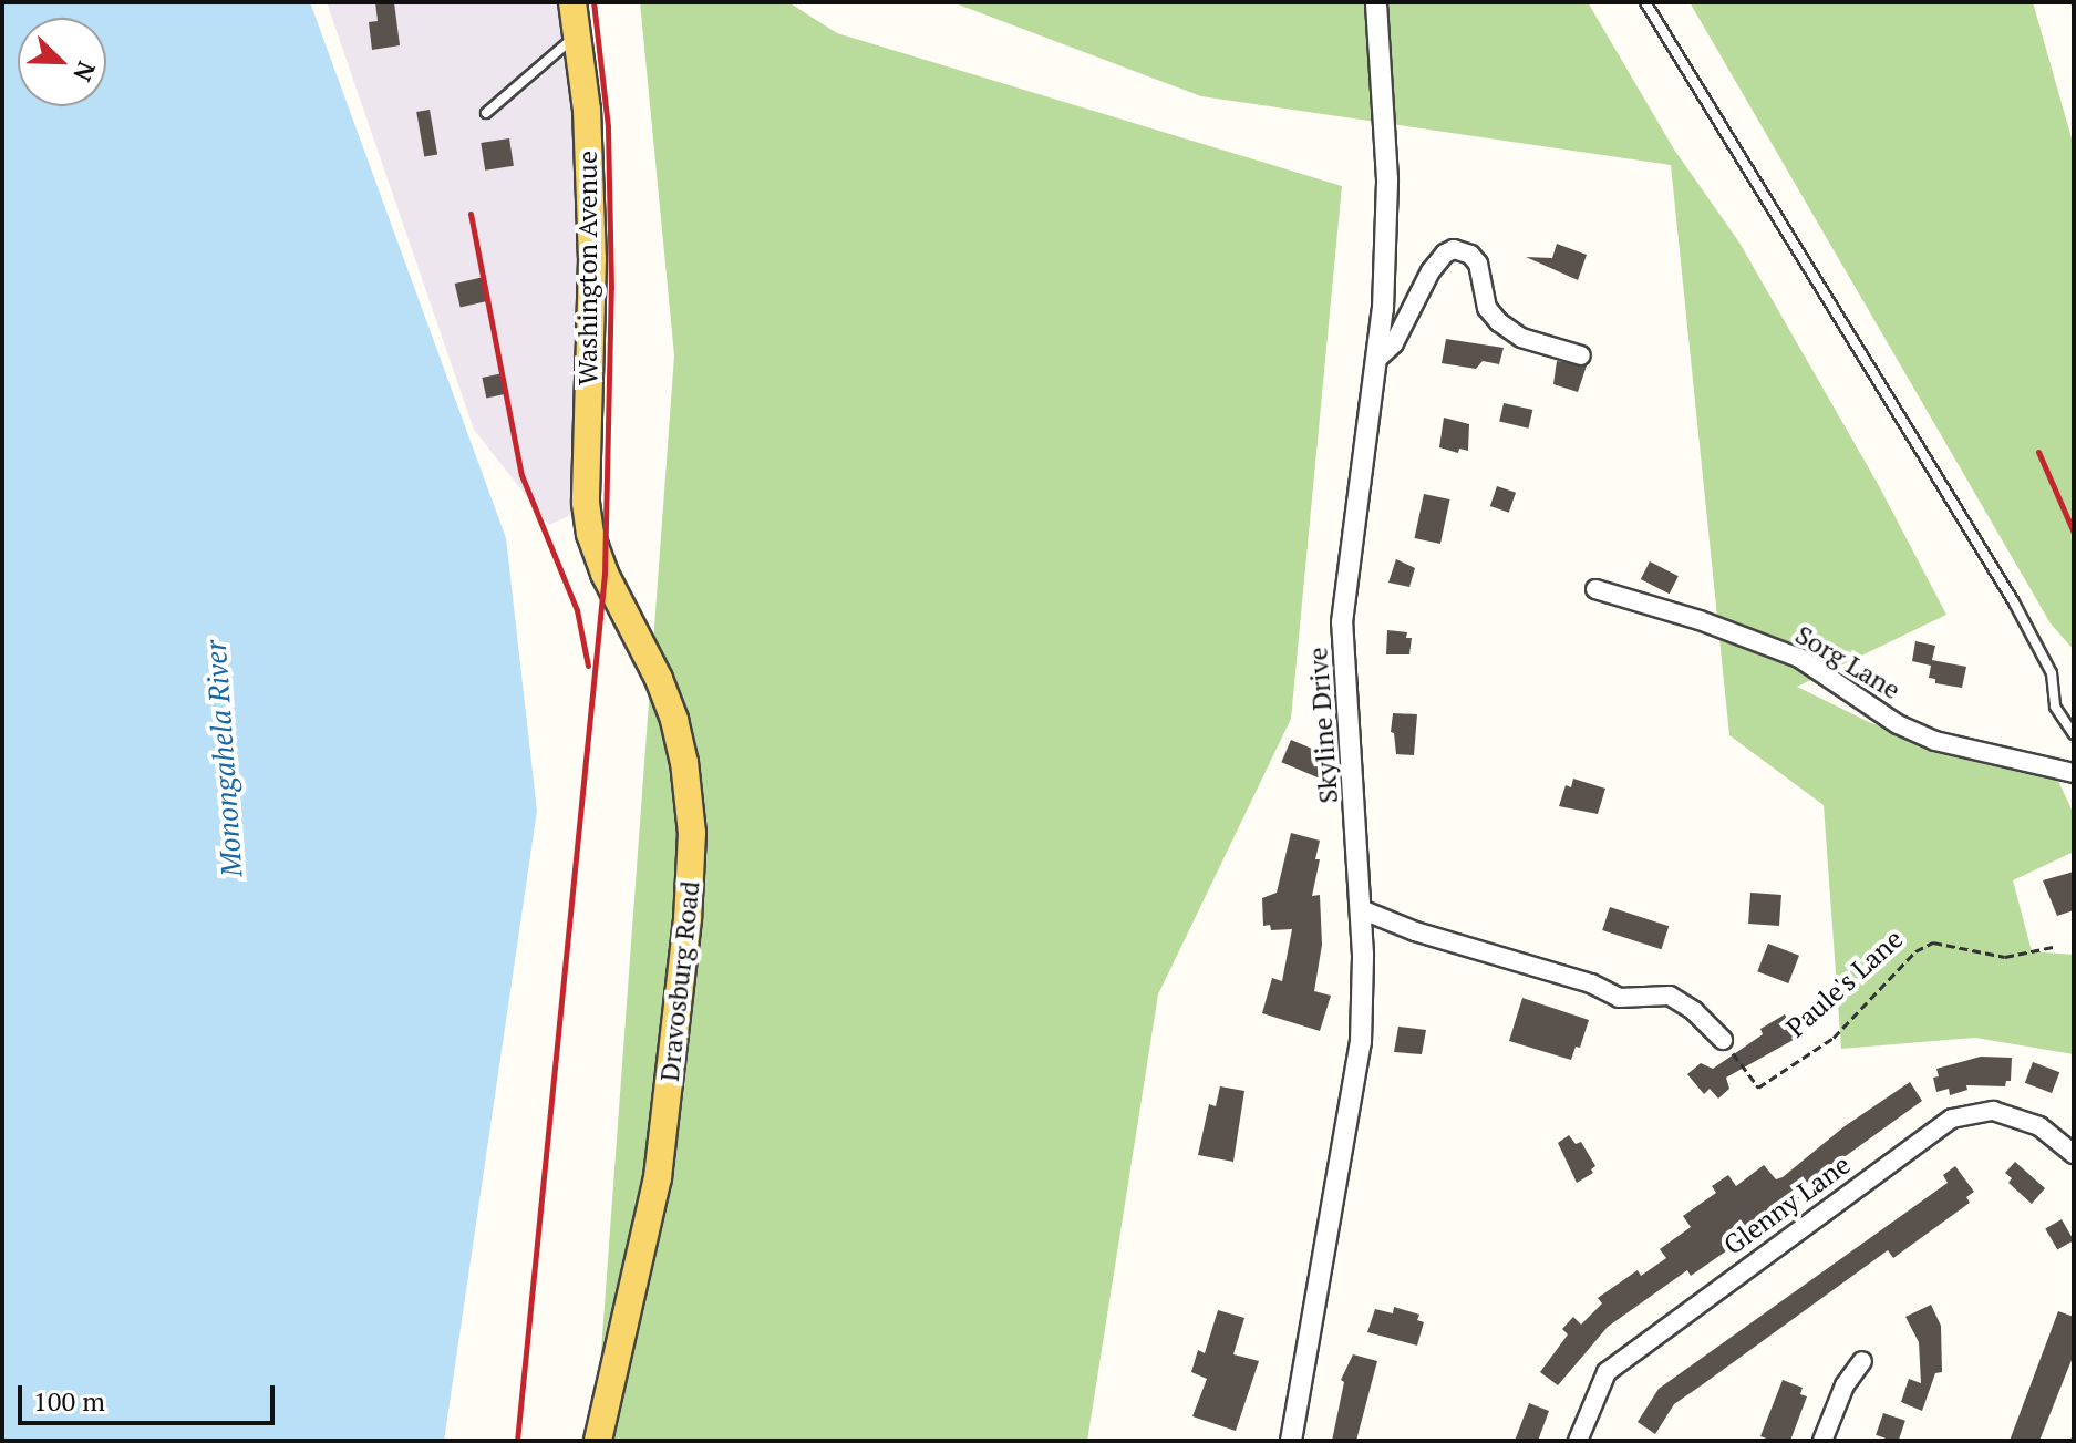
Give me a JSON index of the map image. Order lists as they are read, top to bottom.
{
  "streets": {
    "main road": ["Washington Avenue", "Dravosburg Road"],
    "street": ["Sorg Lane", "Skyline Drive", "Glenny Lane"],
    "path": ["Paule's Lane"]
  },
  "crossings": [
    ["Washington Avenue", "Dravosburg Road"]
  ],
  "water": ["Monongahela River"],
  "scale_bar": "100 m",
  "north": "bottom right"
}
